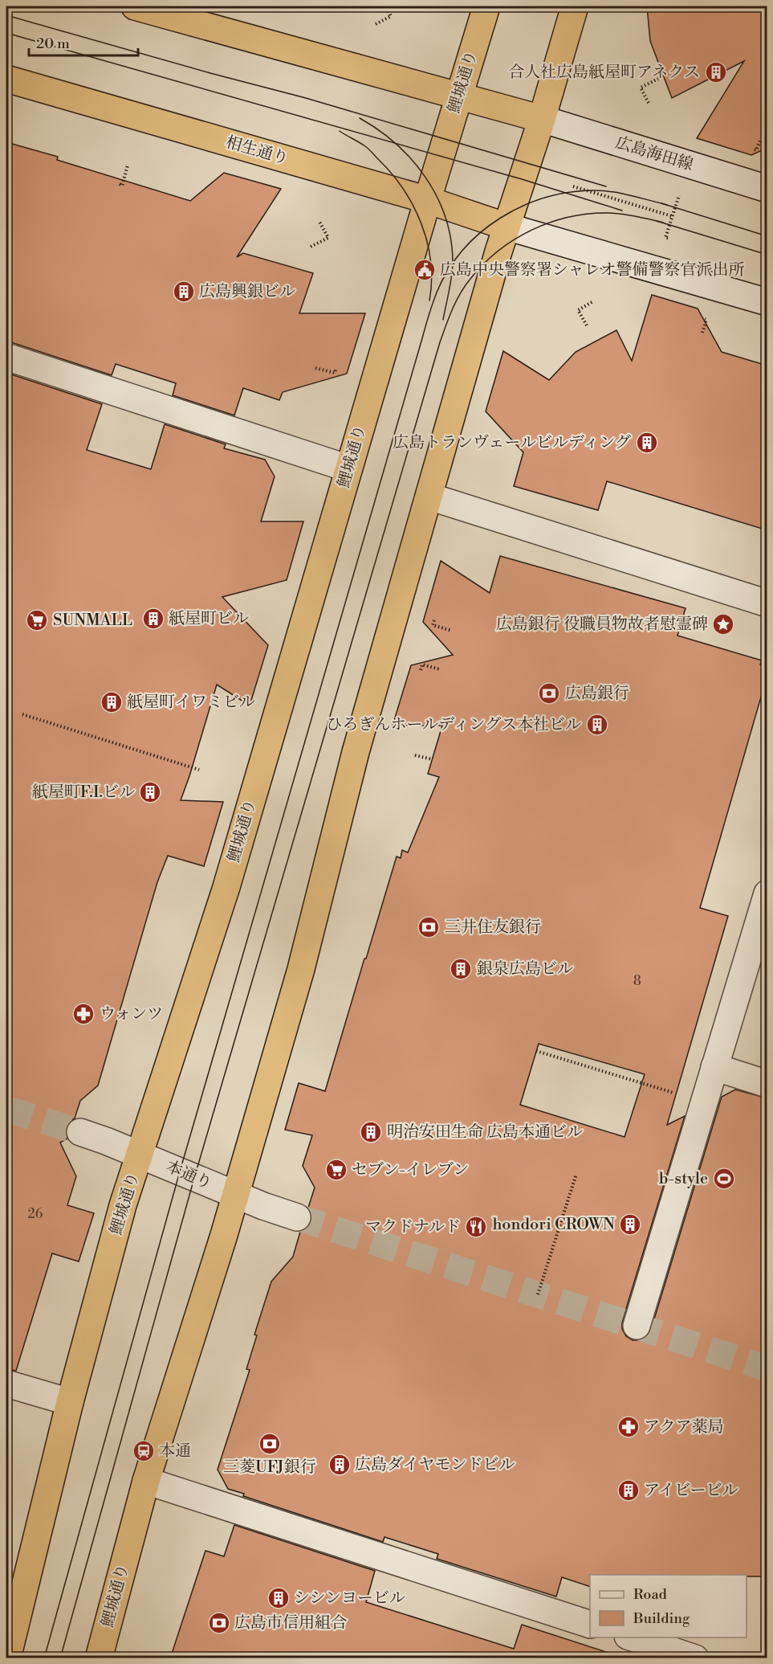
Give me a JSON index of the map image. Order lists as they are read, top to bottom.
{
  "streets": {
    "highway": ["鯉城通り", "相生通り"],
    "street": ["広島海田線", "本通り"]
  },
  "crossings": [
    ["鯉城通り", "相生通り"],
    ["鯉城通り", "広島海田線"],
    ["鯉城通り", "本通り"]
  ],
  "places": {
    "building": [
      "合人社広島紙屋町アネクス",
      "広島興銀ビル",
      "広島トランヴェールビルディング",
      "紙屋町ビル",
      "紙屋町イワミビル",
      "ひろぎんホールディングス本社ビル",
      "紙屋町F.I.ビル",
      "銀泉広島ビル",
      "明治安田生命 広島本通ビル",
      "hondori CROWN",
      "広島ダイヤモンドビル",
      "アイビービル",
      "シシンヨービル"
    ],
    "public building": ["広島中央警察署シャレオ警備警察官派出所"],
    "supermarket": ["SUNMALL", "セブン-イレブン"],
    "place": ["広島銀行 役職員物故者慰霊碑"],
    "bank": [
      "広島銀行",
      "三井住友銀行",
      "三菱UFJ銀行",
      "広島市信用組合"
    ],
    "pharmacy": ["ウォンツ", "アクア薬局"],
    "sports": ["b-style"],
    "restaurant": ["マクドナルド"],
    "station": ["本通"]
  },
  "house_numbers": ["8", "26"],
  "legend": ["Road", "Building"],
  "scale_bar": "20 m"
}
